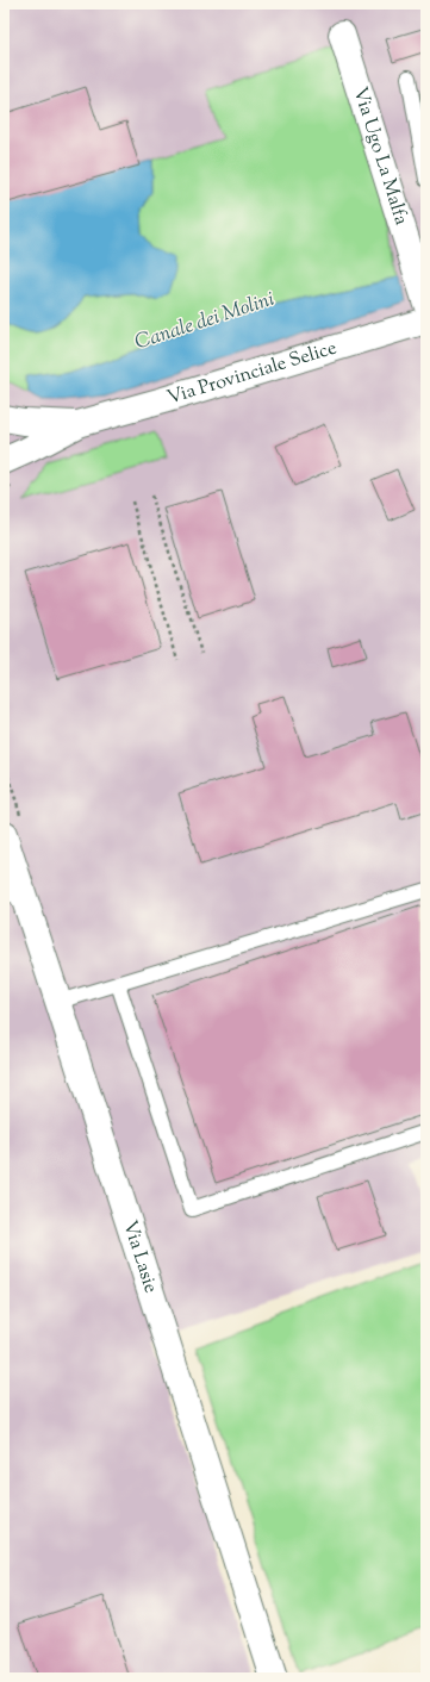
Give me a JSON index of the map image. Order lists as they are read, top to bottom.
{
  "streets": {
    "street": ["Via Ugo La Malfa", "Via Provinciale Selice", "Via Lasie"]
  },
  "water": ["Canale dei Molini"]
}
